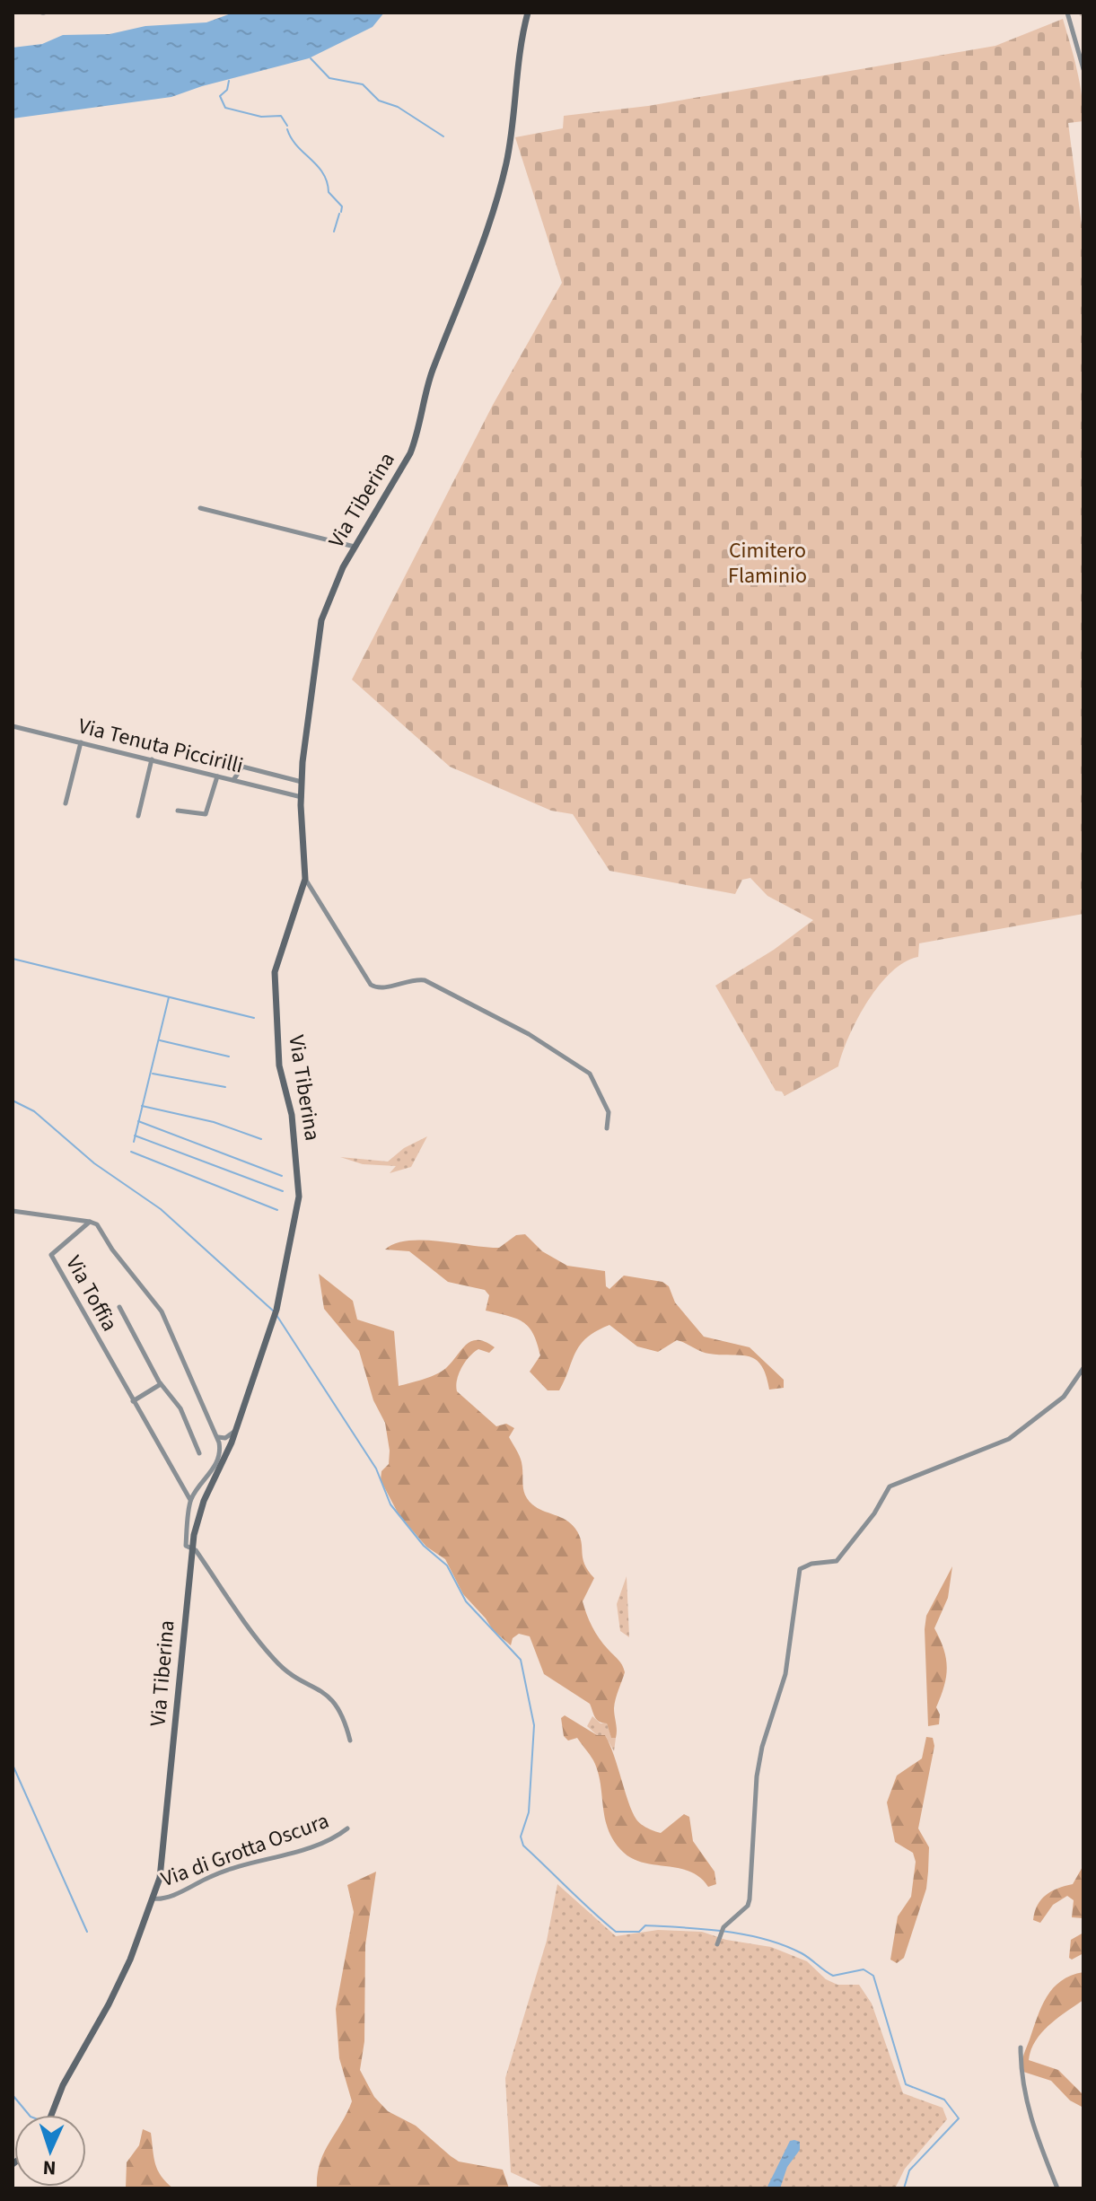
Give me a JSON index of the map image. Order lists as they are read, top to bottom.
{
  "streets": {
    "main road": ["Via Tiberina"],
    "street": ["Via Tenuta Piccirilli", "Via Toffia", "Via di Grotta Oscura"]
  },
  "crossings": [
    ["Via Tiberina", "Via Tenuta Piccirilli"],
    ["Via Tiberina", "Via di Grotta Oscura"]
  ],
  "parks": ["Cimitero Flaminio"],
  "north": "bottom"
}
